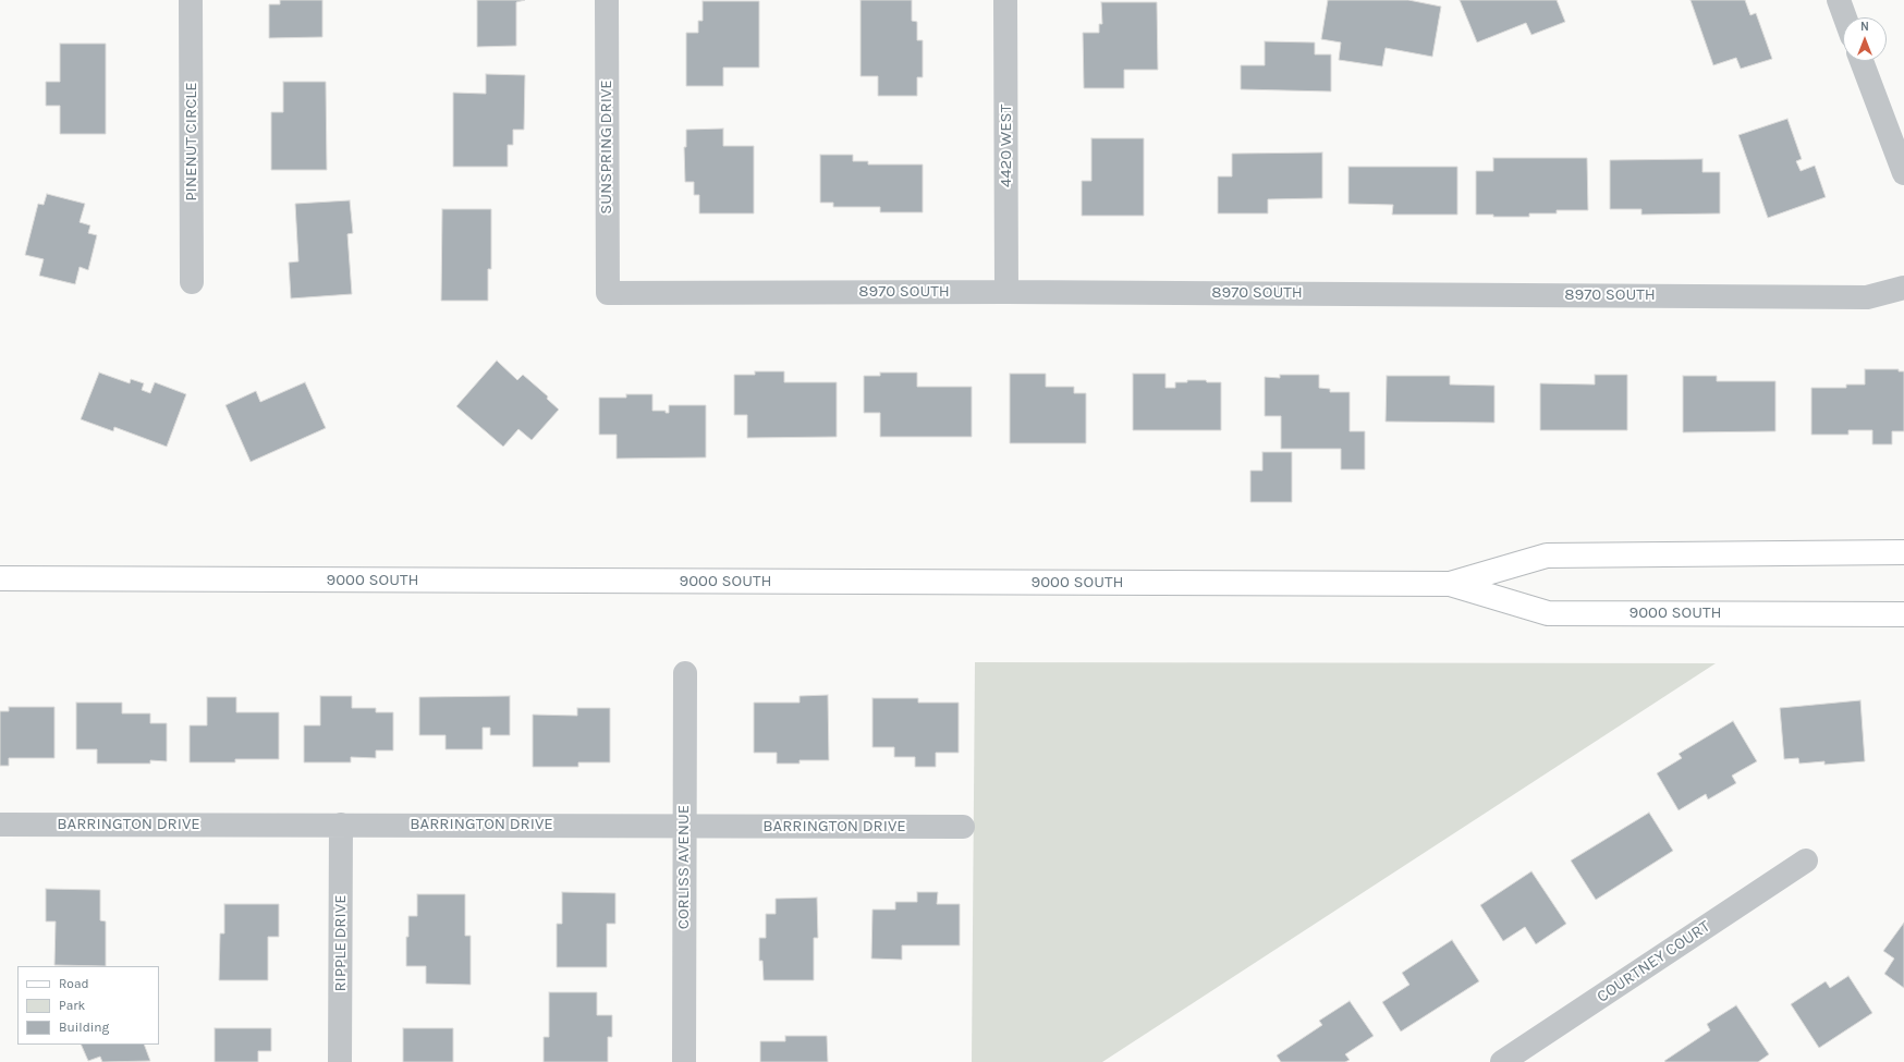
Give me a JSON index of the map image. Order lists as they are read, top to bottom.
{
  "streets": {
    "main road": ["9000 SOUTH"],
    "street": [
      "PINENUT CIRCLE",
      "4420 WEST",
      "SUNSPRING DRIVE",
      "8970 SOUTH",
      "BARRINGTON DRIVE",
      "CORLISS AVENUE",
      "RIPPLE DRIVE",
      "COURTNEY COURT"
    ]
  },
  "crossings": [
    ["4420 WEST", "8970 SOUTH"],
    ["SUNSPRING DRIVE", "8970 SOUTH"],
    ["BARRINGTON DRIVE", "CORLISS AVENUE"],
    ["BARRINGTON DRIVE", "RIPPLE DRIVE"]
  ],
  "legend": ["Road", "Park", "Building"],
  "north": "top"
}
